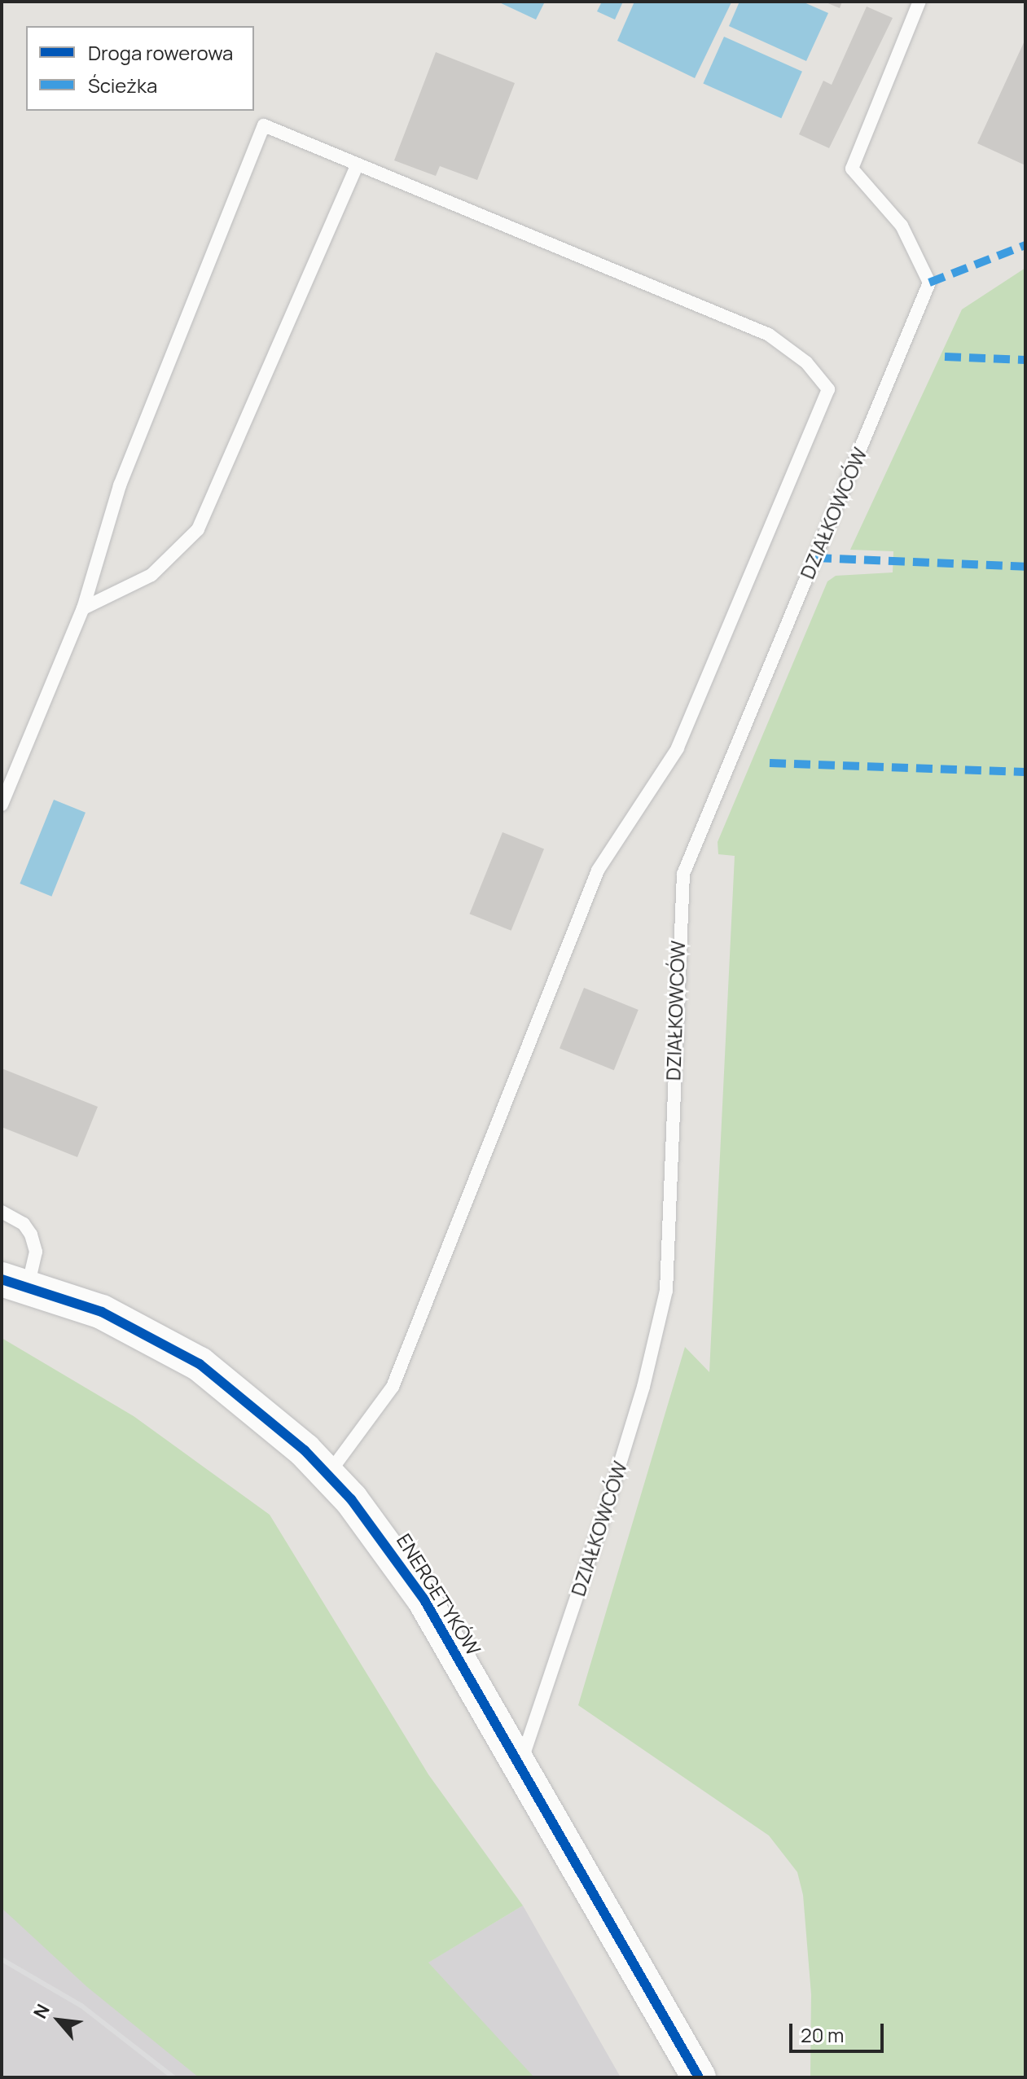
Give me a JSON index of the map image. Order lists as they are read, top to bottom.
{
  "streets": {
    "street": ["ENERGETYKÓW"],
    "lane": ["DZIAŁKOWCÓW"]
  },
  "crossings": [
    ["DZIAŁKOWCÓW", "ENERGETYKÓW"]
  ],
  "legend": ["Droga rowerowa", "Ścieżka"],
  "scale_bar": "20 m",
  "north": "top left"
}
